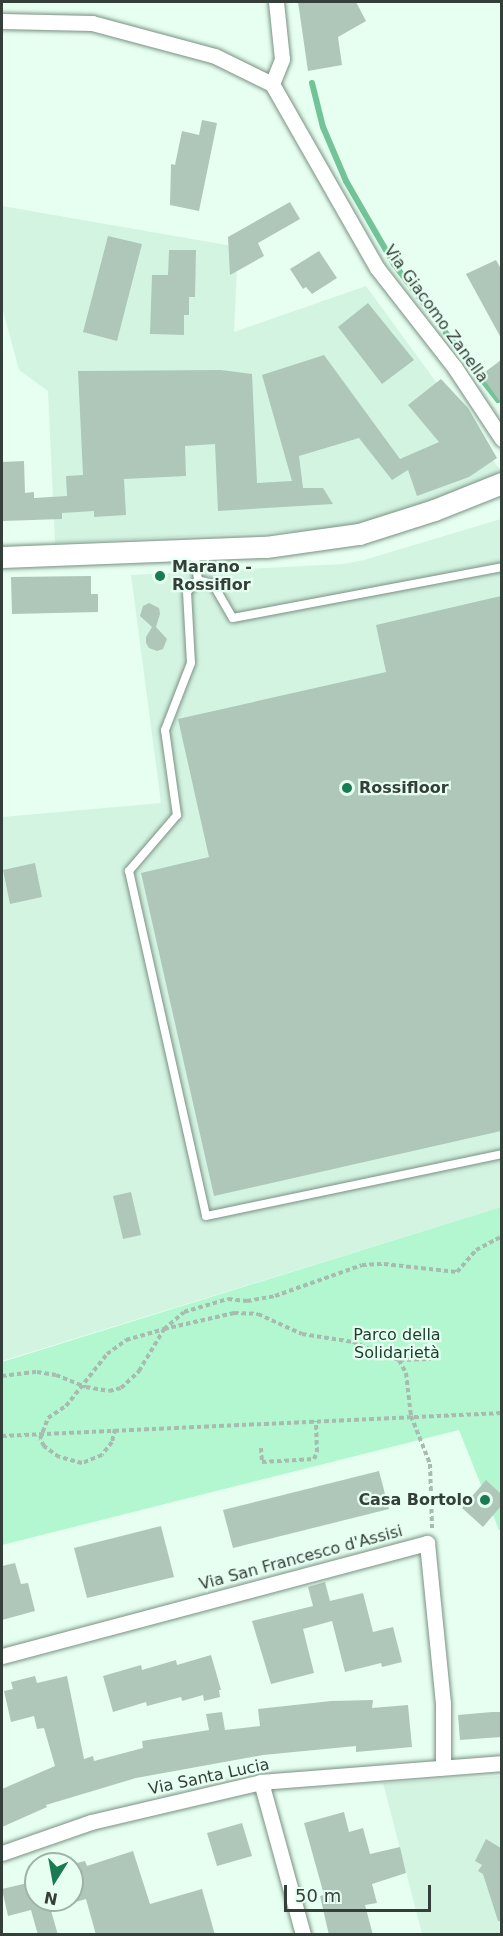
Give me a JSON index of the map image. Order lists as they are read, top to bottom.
{
  "streets": {
    "street": ["Via Giacomo Zanella", "Via San Francesco d'Assisi", "Via Santa Lucia"]
  },
  "crossings": [
    ["Via San Francesco d'Assisi", "Via Santa Lucia"]
  ],
  "parks": ["Parco della Solidarietà"],
  "places": ["Marano - Rossiflor", "Rossifloor", "Casa Bortolo"],
  "scale_bar": "50 m",
  "north": "bottom"
}
